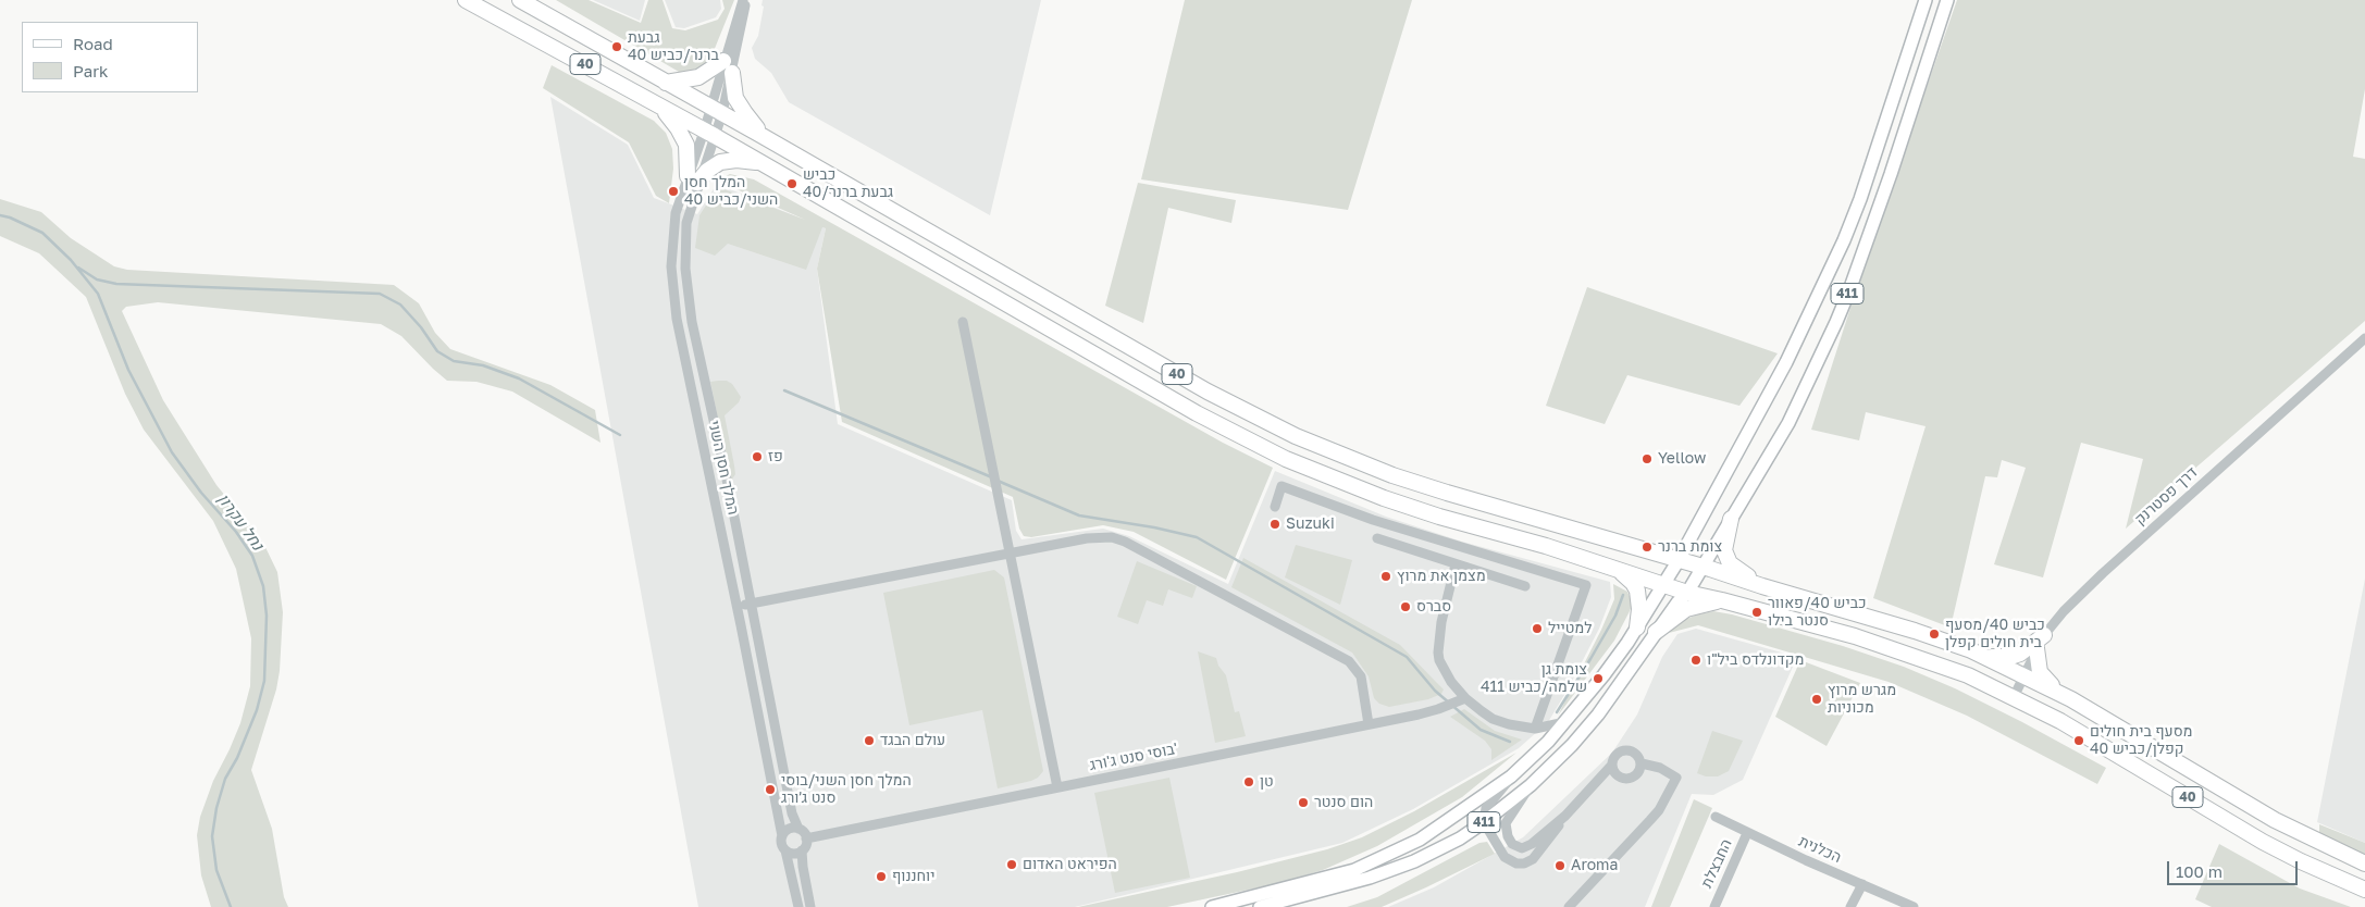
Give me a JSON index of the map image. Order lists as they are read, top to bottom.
{
  "streets": {
    "highway": ["40"],
    "main road": ["411"],
    "street": [
      "המלך חסן השני",
      "דרך פסטרנק",
      "בוסי סנט ג'ורג'",
      "הכלנית",
      "החבצלת"
    ]
  },
  "crossings": [
    ["40", "411"],
    ["40", "המלך חסן השני"],
    ["40", "דרך פסטרנק"],
    ["המלך חסן השני", "בוסי סנט ג'ורג'"],
    ["הכלנית", "החבצלת"]
  ],
  "water": ["נחל עקרון"],
  "places": [
    "גבעת ברנר/כביש 40",
    "כביש 40/גבעת ברנר",
    "המלך חסן השני/כביש 40",
    "פז",
    "Yellow",
    "Suzuki",
    "צומת ברנר",
    "מצמן את מרוץ",
    "סברס",
    "כביש 40/פאוור סנטר בילו",
    "למטייל",
    "כביש 40/מסעף בית חולים קפלן",
    "מקדונלדס ביל\"ו",
    "צומת גן שלמה/כביש 411",
    "מגרש מרוץ מכוניות",
    "עולם הבגד",
    "מסעף בית חולים קפלן/כביש 40",
    "טן",
    "המלך חסן השני/בוסי סנט ג׳ורג",
    "הום סנטר",
    "הפיראט האדום",
    "Aroma",
    "יוחננוף"
  ],
  "legend": ["Road", "Park"],
  "scale_bar": "100 m"
}
